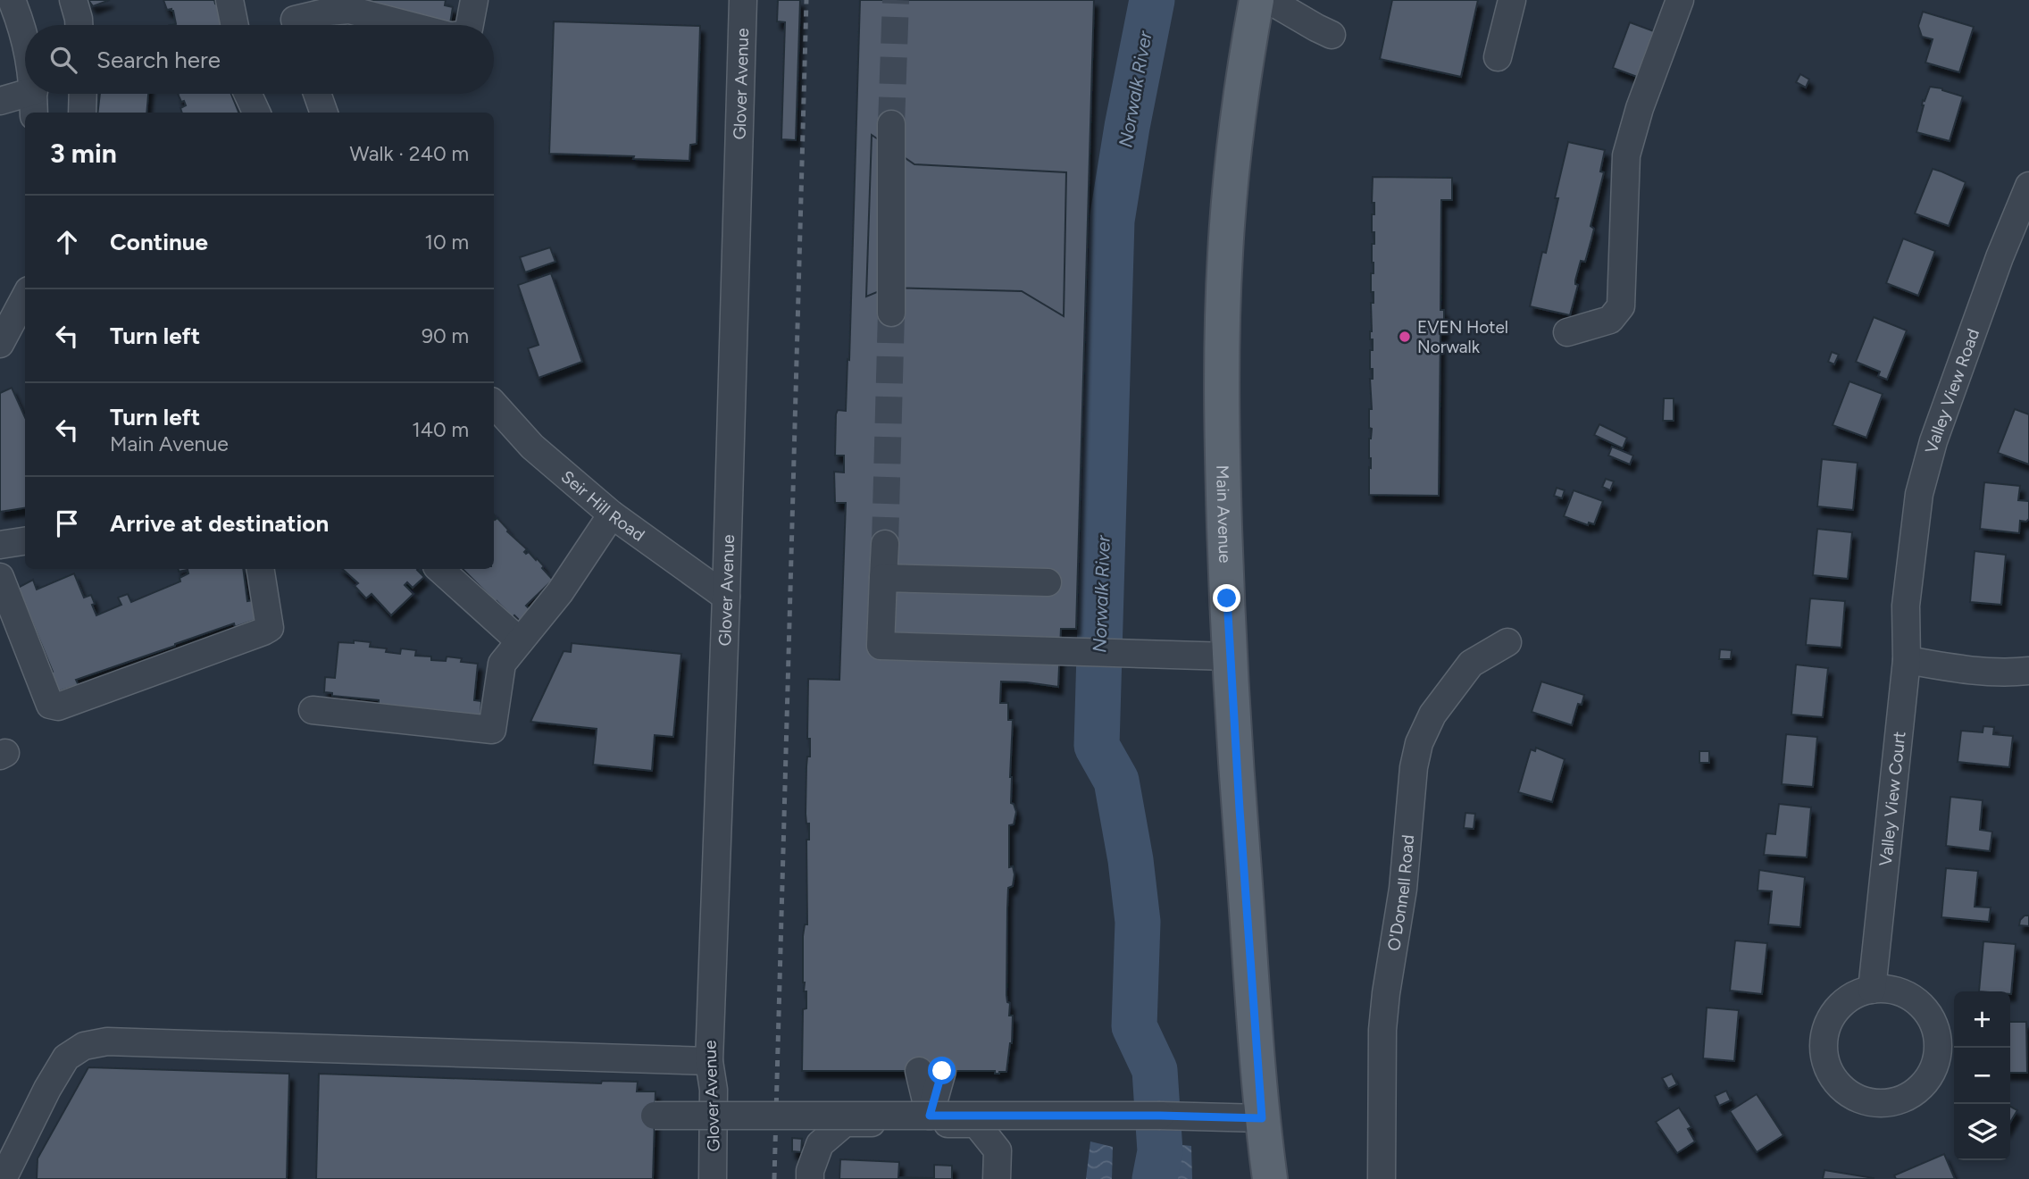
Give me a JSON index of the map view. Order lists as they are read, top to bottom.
{
  "streets": {
    "main road": ["Main Avenue"],
    "street": [
      "Glover Avenue",
      "Valley View Road",
      "Seir Hill Road",
      "Valley View Court",
      "O'Donnell Road"
    ]
  },
  "crossings": [
    ["Glover Avenue", "Seir Hill Road"],
    ["Valley View Road", "Valley View Court"]
  ],
  "water": ["Norwalk River"],
  "places": ["EVEN Hotel Norwalk"],
  "page": {
    "search": "Search here",
    "heading": ["3 min", "Walk · 240 m"],
    "list": [
      ["Continue", "10 m"],
      ["Turn left", "90 m"],
      ["Turn left", "Main Avenue", "140 m"],
      "Arrive at destination"
    ],
    "map_buttons": ["+", "−"]
  }
}
